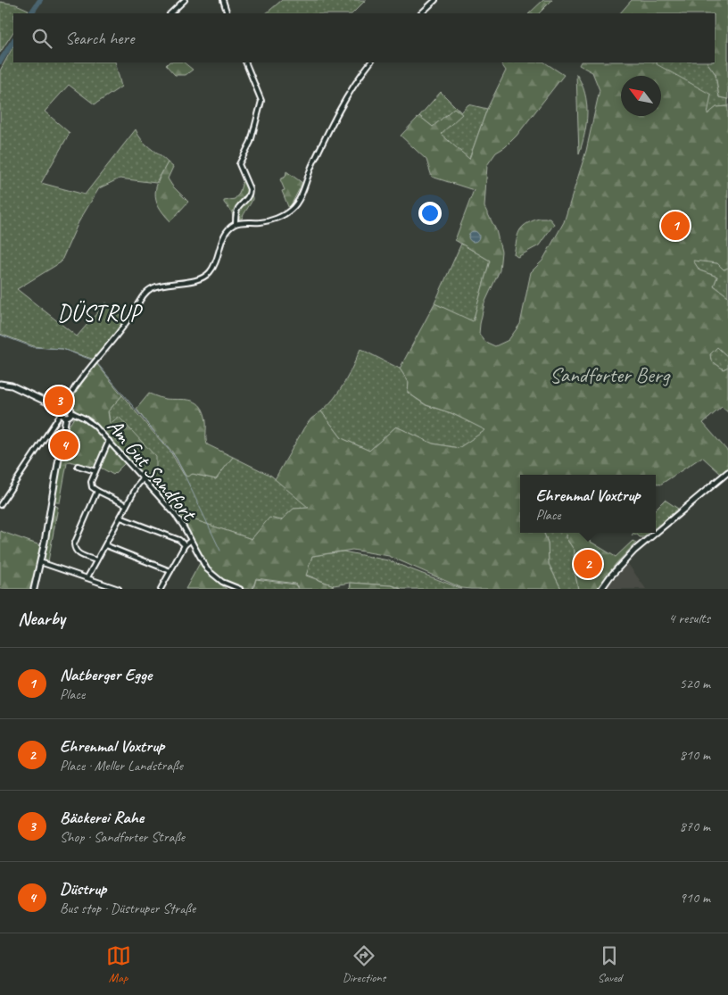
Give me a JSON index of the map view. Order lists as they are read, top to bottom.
{
  "streets": {
    "street": ["Am Gut Sandfort"]
  },
  "districts": ["DÜSTRUP"],
  "parks": ["Sandforter Berg"],
  "north": "top left",
  "page": {
    "search": "Search here",
    "pins": [
      "1",
      "3",
      "4",
      "2"
    ],
    "popup": ["Ehrenmal Voxtrup", "Place"],
    "heading": ["Nearby", "4 results"],
    "list": [
      {
        "mark": "1",
        "name": "Natberger Egge",
        "note": "Place",
        "value": "520 m"
      },
      {
        "mark": "2",
        "name": "Ehrenmal Voxtrup",
        "note": "Place · Meller Landstraße",
        "value": "810 m"
      },
      {
        "mark": "3",
        "name": "Bäckerei Rahe",
        "note": "Shop · Sandforter Straße",
        "value": "870 m"
      },
      {
        "mark": "4",
        "name": "Düstrup",
        "note": "Bus stop · Düstruper Straße",
        "value": "910 m"
      }
    ],
    "nav": ["Map", "Directions", "Saved"]
  }
}
